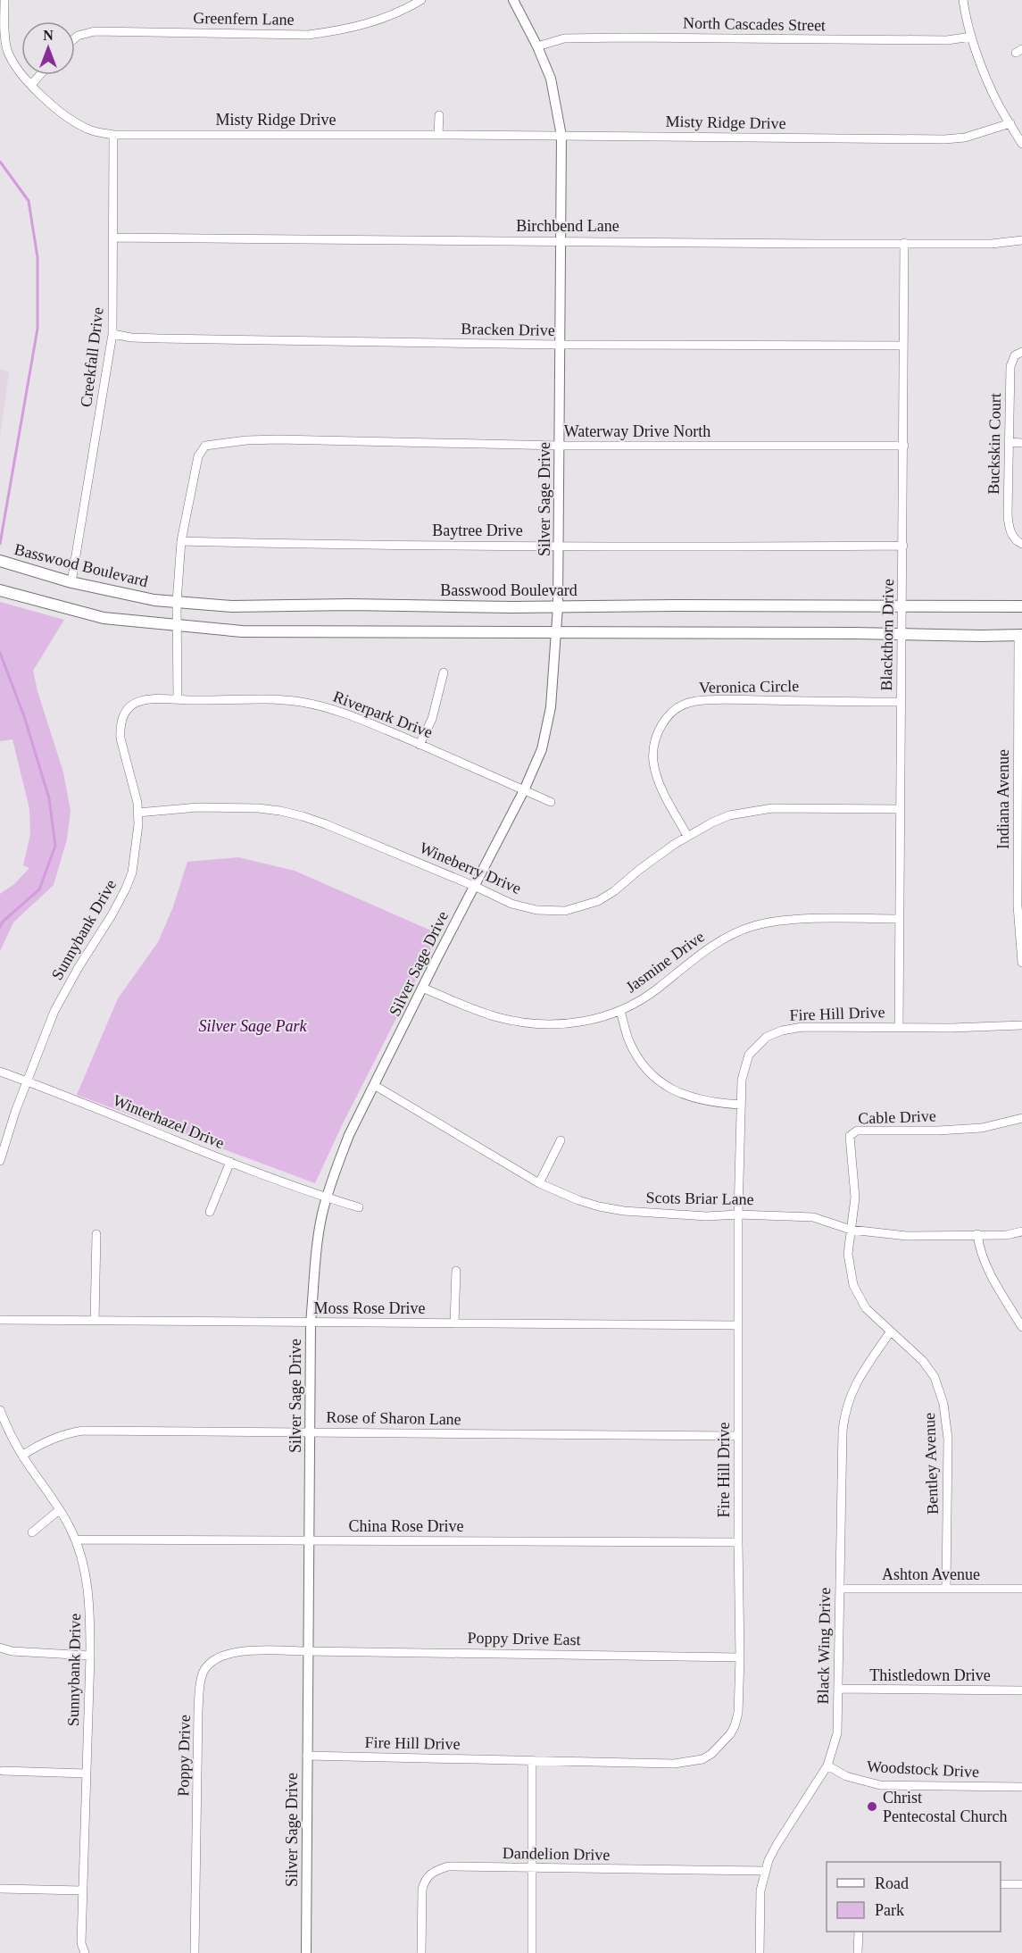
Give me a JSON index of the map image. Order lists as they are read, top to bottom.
{
  "streets": {
    "main road": ["Basswood Boulevard"],
    "street": [
      "Greenfern Lane",
      "North Cascades Street",
      "Misty Ridge Drive",
      "Birchbend Lane",
      "Bracken Drive",
      "Creekfall Drive",
      "Waterway Drive North",
      "Buckskin Court",
      "Silver Sage Drive",
      "Baytree Drive",
      "Blackthorn Drive",
      "Veronica Circle",
      "Riverpark Drive",
      "Indiana Avenue",
      "Wineberry Drive",
      "Sunnybank Drive",
      "Jasmine Drive",
      "Fire Hill Drive",
      "Cable Drive",
      "Winterhazel Drive",
      "Scots Briar Lane",
      "Moss Rose Drive",
      "Rose of Sharon Lane",
      "Bentley Avenue",
      "China Rose Drive",
      "Ashton Avenue",
      "Poppy Drive East",
      "Black Wing Drive",
      "Thistledown Drive",
      "Poppy Drive",
      "Woodstock Drive",
      "Dandelion Drive"
    ]
  },
  "crossings": [
    ["North Cascades Street", "Silver Sage Drive"],
    ["Misty Ridge Drive", "Creekfall Drive"],
    ["Misty Ridge Drive", "Silver Sage Drive"],
    ["Birchbend Lane", "Creekfall Drive"],
    ["Birchbend Lane", "Silver Sage Drive"],
    ["Birchbend Lane", "Blackthorn Drive"],
    ["Bracken Drive", "Creekfall Drive"],
    ["Bracken Drive", "Silver Sage Drive"],
    ["Bracken Drive", "Blackthorn Drive"],
    ["Creekfall Drive", "Basswood Boulevard"],
    ["Waterway Drive North", "Silver Sage Drive"],
    ["Waterway Drive North", "Baytree Drive"],
    ["Waterway Drive North", "Blackthorn Drive"],
    ["Silver Sage Drive", "Baytree Drive"],
    ["Silver Sage Drive", "Basswood Boulevard"],
    ["Silver Sage Drive", "Riverpark Drive"],
    ["Silver Sage Drive", "Wineberry Drive"],
    ["Silver Sage Drive", "Jasmine Drive"],
    ["Silver Sage Drive", "Fire Hill Drive"],
    ["Silver Sage Drive", "Winterhazel Drive"],
    ["Silver Sage Drive", "Scots Briar Lane"],
    ["Silver Sage Drive", "Moss Rose Drive"],
    ["Silver Sage Drive", "Rose of Sharon Lane"],
    ["Silver Sage Drive", "China Rose Drive"],
    ["Silver Sage Drive", "Poppy Drive East"],
    ["Silver Sage Drive", "Poppy Drive"],
    ["Baytree Drive", "Blackthorn Drive"],
    ["Basswood Boulevard", "Blackthorn Drive"],
    ["Blackthorn Drive", "Veronica Circle"],
    ["Blackthorn Drive", "Wineberry Drive"],
    ["Blackthorn Drive", "Jasmine Drive"],
    ["Blackthorn Drive", "Fire Hill Drive"],
    ["Veronica Circle", "Wineberry Drive"],
    ["Riverpark Drive", "Sunnybank Drive"],
    ["Wineberry Drive", "Sunnybank Drive"],
    ["Sunnybank Drive", "Winterhazel Drive"],
    ["Sunnybank Drive", "Rose of Sharon Lane"],
    ["Sunnybank Drive", "China Rose Drive"],
    ["Fire Hill Drive", "Scots Briar Lane"],
    ["Fire Hill Drive", "Moss Rose Drive"],
    ["Fire Hill Drive", "Rose of Sharon Lane"],
    ["Fire Hill Drive", "China Rose Drive"],
    ["Fire Hill Drive", "Poppy Drive East"],
    ["Cable Drive", "Bentley Avenue"],
    ["Scots Briar Lane", "Bentley Avenue"],
    ["Bentley Avenue", "Ashton Avenue"],
    ["Bentley Avenue", "Black Wing Drive"],
    ["Ashton Avenue", "Black Wing Drive"],
    ["Poppy Drive East", "Poppy Drive"],
    ["Black Wing Drive", "Thistledown Drive"],
    ["Black Wing Drive", "Woodstock Drive"],
    ["Black Wing Drive", "Dandelion Drive"]
  ],
  "parks": ["Silver Sage Park"],
  "places": ["Christ Pentecostal Church"],
  "legend": ["Road", "Park"],
  "north": "top"
}
